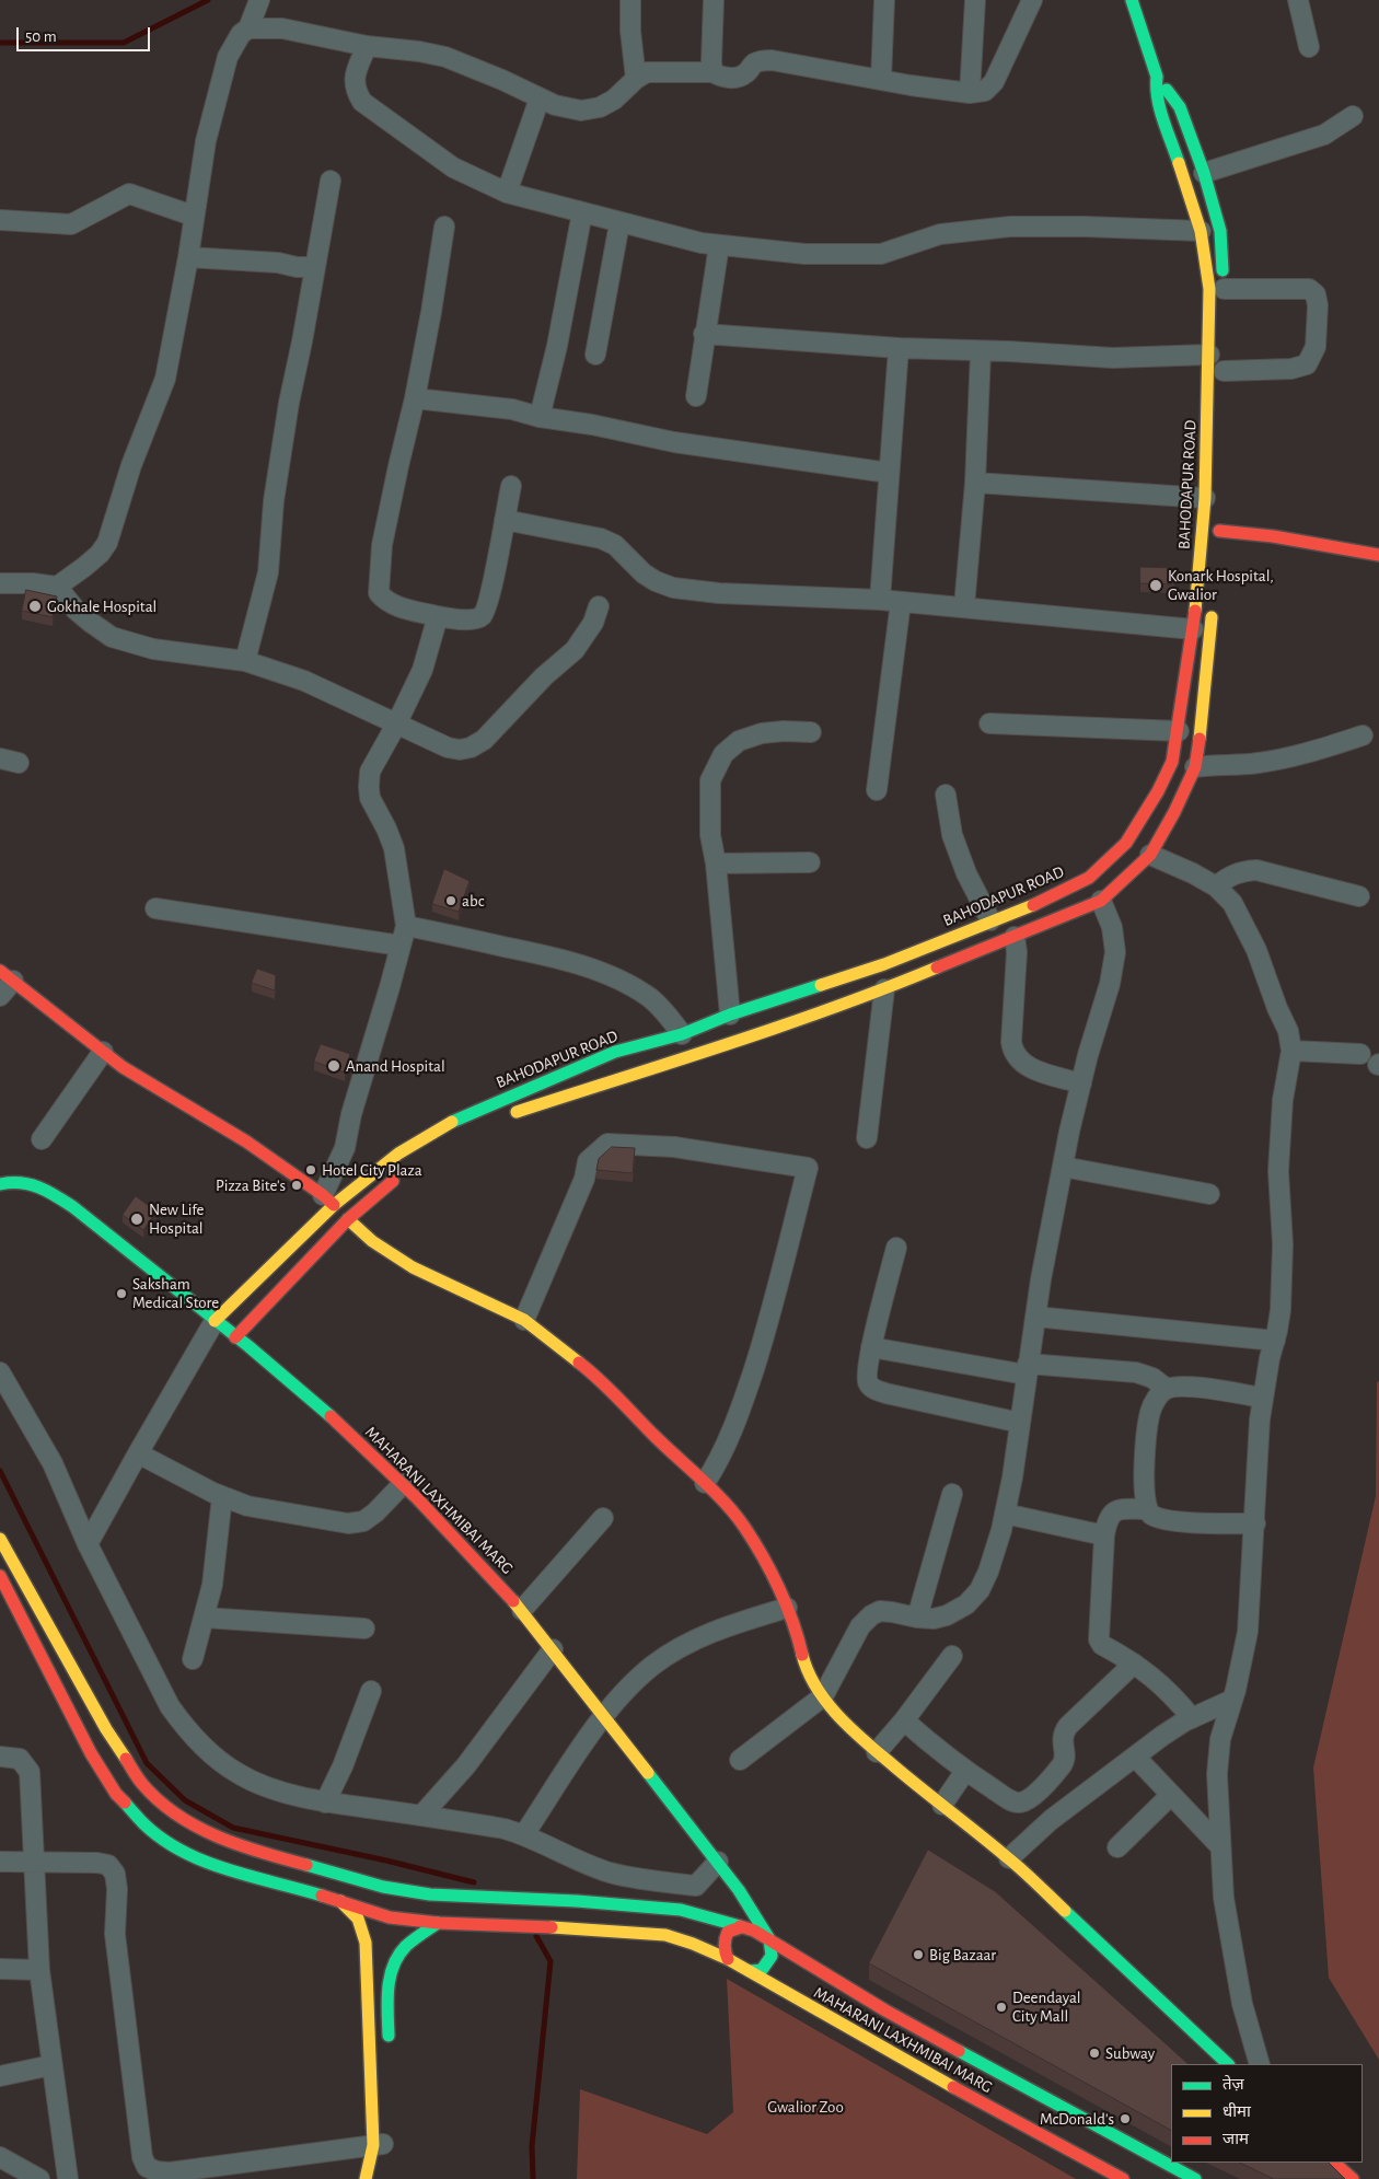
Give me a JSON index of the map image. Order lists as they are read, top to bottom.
{
  "streets": {
    "main road": ["BAHODAPUR ROAD", "MAHARANI LAXHMIBAI MARG"]
  },
  "crossings": [
    ["BAHODAPUR ROAD", "MAHARANI LAXHMIBAI MARG"]
  ],
  "parks": ["Gwalior Zoo"],
  "places": [
    "Konark Hospital, Gwalior",
    "Gokhale Hospital",
    "abc",
    "Anand Hospital",
    "Hotel City Plaza",
    "Pizza Bite's",
    "New Life Hospital",
    "Saksham Medical Store",
    "Big Bazaar",
    "Deendayal City Mall",
    "Subway",
    "McDonald's"
  ],
  "legend": ["तेज़", "धीमा", "जाम"],
  "scale_bar": "50 m"
}
